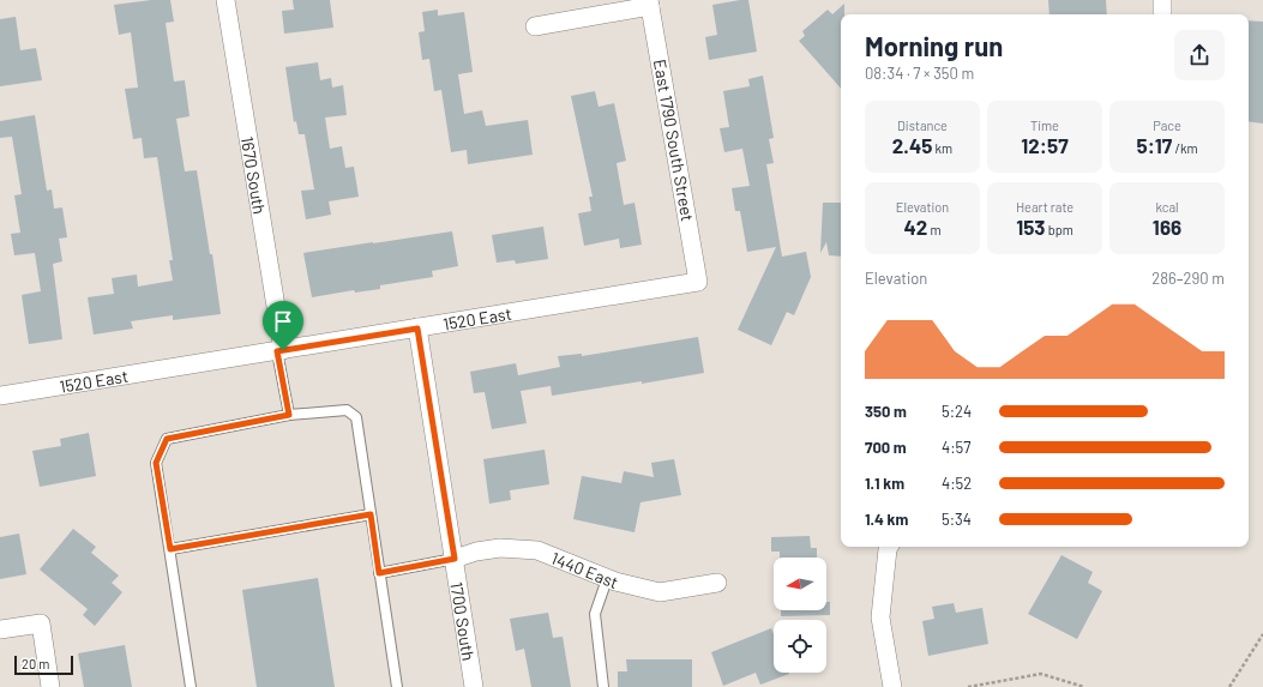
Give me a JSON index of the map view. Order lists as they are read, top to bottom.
{
  "streets": {
    "street": [
      "East 1790 South Street",
      "1670 South",
      "1520 East",
      "1440 East",
      "1700 South"
    ]
  },
  "crossings": [
    ["East 1790 South Street", "1520 East"],
    ["1670 South", "1520 East"],
    ["1520 East", "1700 South"],
    ["1440 East", "1700 South"]
  ],
  "scale_bar": "20 m",
  "north": "left",
  "page": {
    "heading": ["Morning run", "08:34 · 7 × 350 m"],
    "stats": [
      ["Distance", "2.45 km"],
      ["Time", "12:57"],
      ["Pace", "5:17 /km"],
      ["Elevation", "42 m"],
      ["Heart rate", "153 bpm"],
      ["kcal", "166"]
    ],
    "chart": ["Elevation", "286–290 m"],
    "list": [
      {
        "name": "350 m",
        "note": "5:24"
      },
      {
        "name": "700 m",
        "note": "4:57"
      },
      {
        "name": "1.1 km",
        "note": "4:52"
      },
      {
        "name": "1.4 km",
        "note": "5:34"
      }
    ],
    "scale": "20 m"
  }
}
